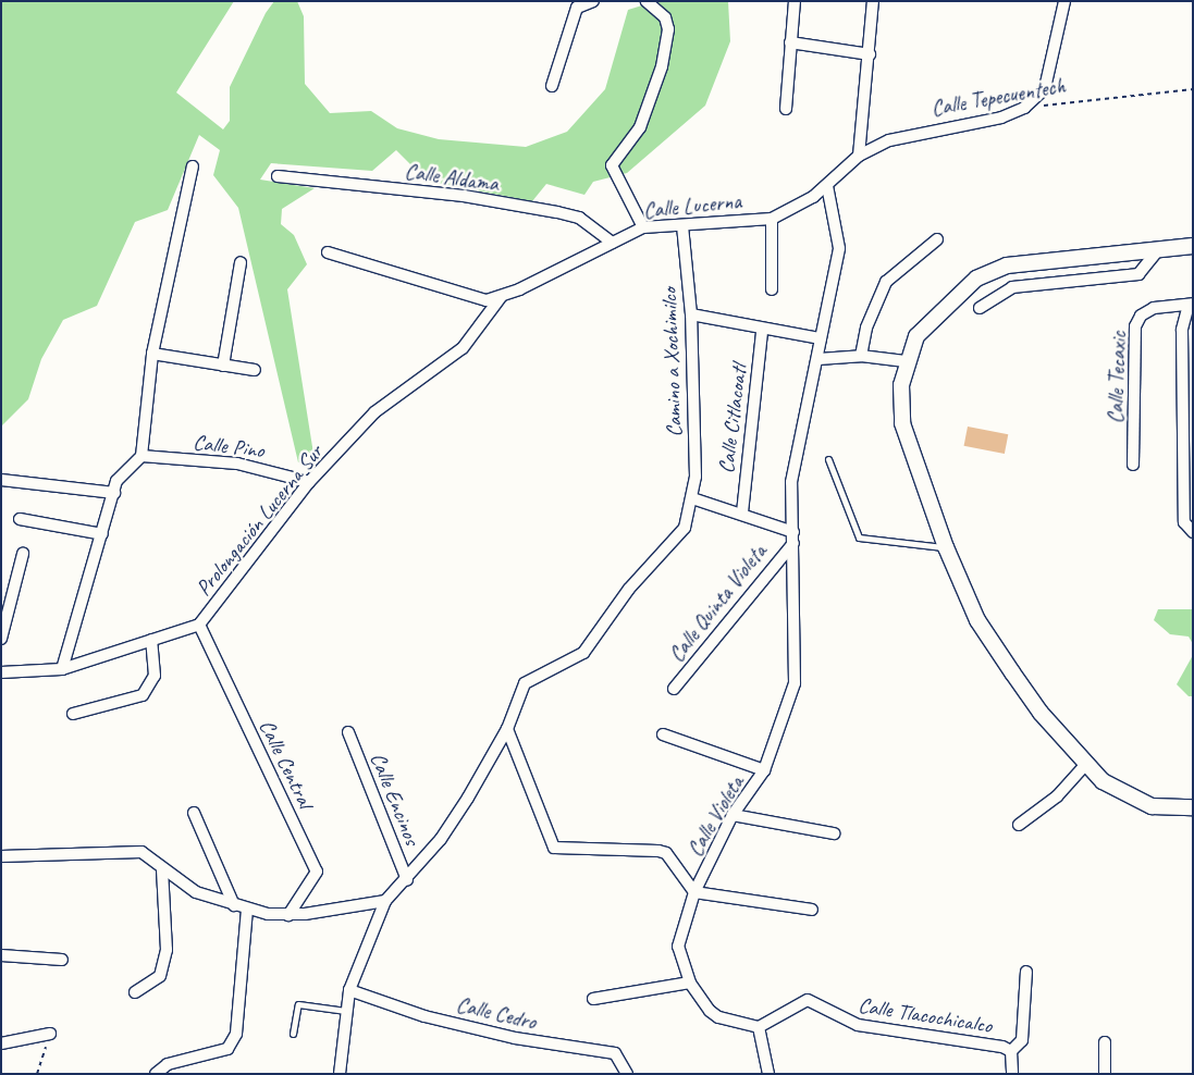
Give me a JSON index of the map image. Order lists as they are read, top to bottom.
{
  "streets": {
    "street": [
      "Calle Tepecuentech",
      "Calle Aldama",
      "Calle Lucerna",
      "Camino a Xochimilco",
      "Calle Tecaxic",
      "Calle Citlacoatl",
      "Calle Pino",
      "Prolongación Lucerna Sur",
      "Calle Quinta Violeta",
      "Calle Central",
      "Calle Encinos",
      "Calle Violeta",
      "Calle Cedro",
      "Calle Tlacochicalco"
    ]
  },
  "crossings": [
    ["Calle Tepecuentech", "Calle Lucerna"],
    ["Calle Tepecuentech", "Calle Violeta"],
    ["Calle Aldama", "Calle Lucerna"],
    ["Calle Lucerna", "Camino a Xochimilco"],
    ["Calle Lucerna", "Prolongación Lucerna Sur"],
    ["Calle Lucerna", "Calle Violeta"],
    ["Camino a Xochimilco", "Calle Encinos"],
    ["Calle Pino", "Prolongación Lucerna Sur"],
    ["Prolongación Lucerna Sur", "Calle Central"],
    ["Calle Quinta Violeta", "Calle Violeta"],
    ["Calle Violeta", "Calle Tlacochicalco"]
  ]
}
